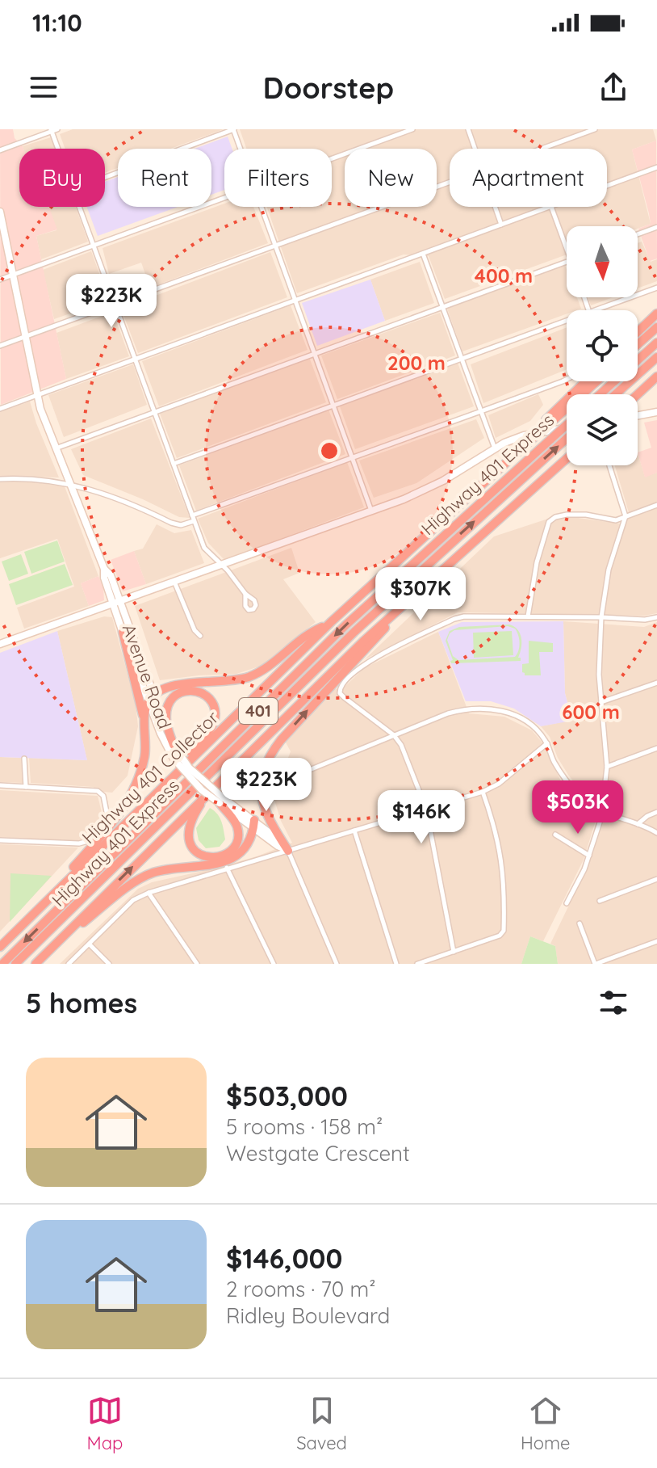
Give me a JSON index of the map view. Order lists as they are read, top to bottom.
{
  "streets": {
    "highway": ["Highway 401 Express", "401", "Highway 401 Collector"],
    "main road": ["Avenue Road"]
  },
  "north": "bottom",
  "page": {
    "status": "11:10",
    "header": "Doorstep",
    "chip": [
      "Buy",
      "Rent",
      "Filters",
      "New",
      "Apartment"
    ],
    "price": [
      "$223K",
      "$307K",
      "$223K",
      "$503K",
      "$146K"
    ],
    "heading": "5 homes",
    "list": [
      {
        "name": "$503,000",
        "note": "5 rooms · 158 m² · Westgate Crescent"
      },
      {
        "name": "$146,000",
        "note": "2 rooms · 70 m² · Ridley Boulevard"
      }
    ],
    "tabs": ["Map", "Saved", "Home"]
  },
  "rings": ["400 m", "200 m", "600 m"]
}
